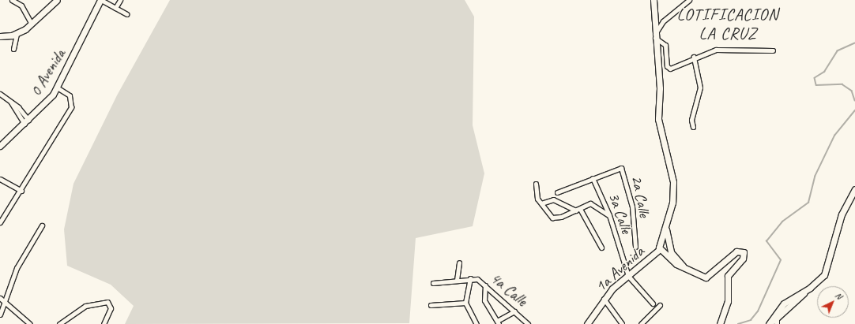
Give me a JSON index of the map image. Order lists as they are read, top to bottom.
{
  "streets": {
    "main road": ["0 Avenida", "1a Avenida"],
    "street": ["2a Calle", "3a Calle", "4a Calle"]
  },
  "crossings": [
    ["2a Calle", "3a Calle"],
    ["3a Calle", "1a Avenida"]
  ],
  "districts": ["LOTIFICACION LA CRUZ"],
  "north": "top right"
}
